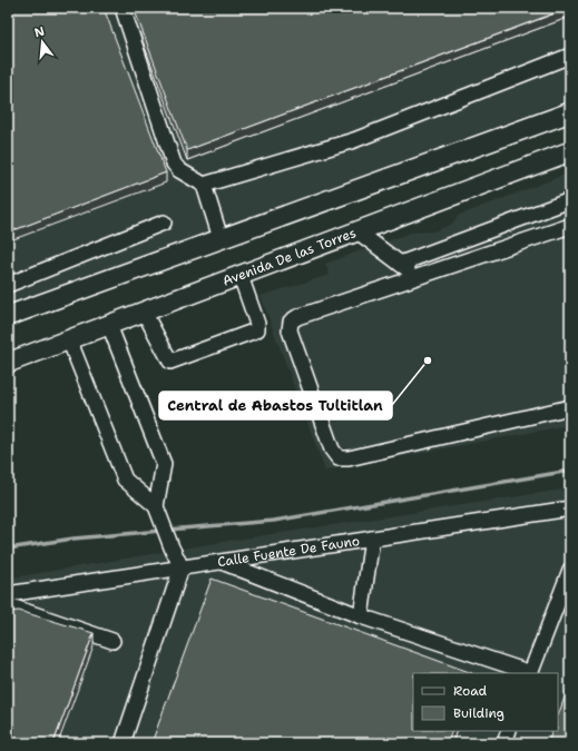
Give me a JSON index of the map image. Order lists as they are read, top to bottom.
{
  "streets": {
    "main road": ["Avenida De las Torres"],
    "lane": ["Calle Fuente De Fauno"]
  },
  "places": ["Central de Abastos Tultitlan"],
  "legend": ["Road", "Building"],
  "north": "top"
}
